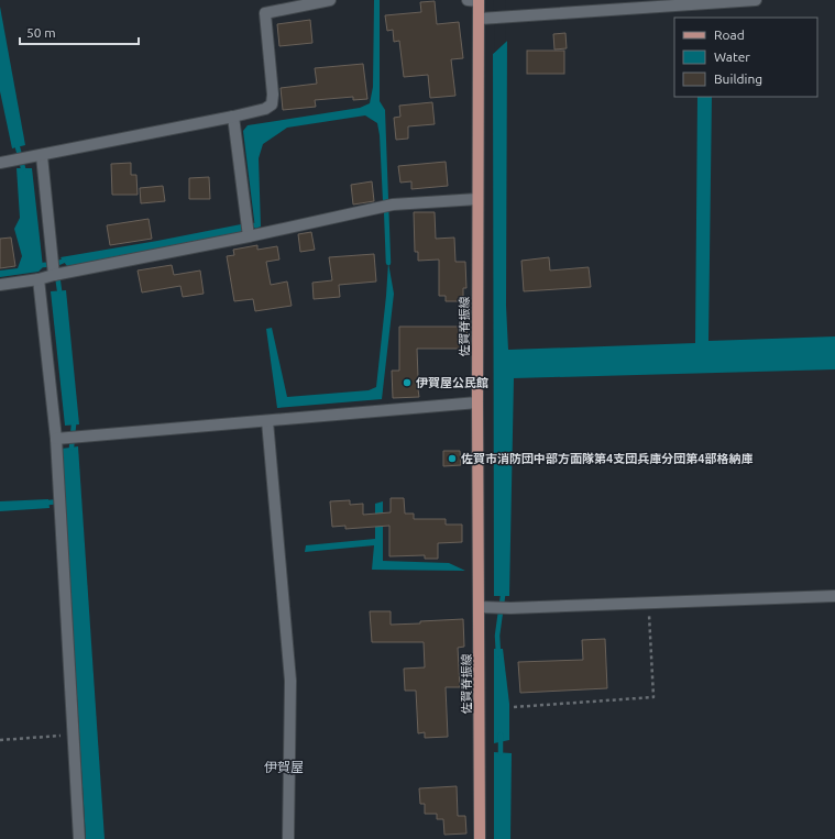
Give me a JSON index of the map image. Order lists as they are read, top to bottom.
{
  "streets": {
    "main road": ["佐賀脊振線"]
  },
  "districts": ["伊賀屋"],
  "places": ["伊賀屋公民館", "佐賀市消防団中部方面隊第4支団兵庫分団第4部格納庫"],
  "legend": ["Road", "Water", "Building"],
  "scale_bar": "50 m"
}
